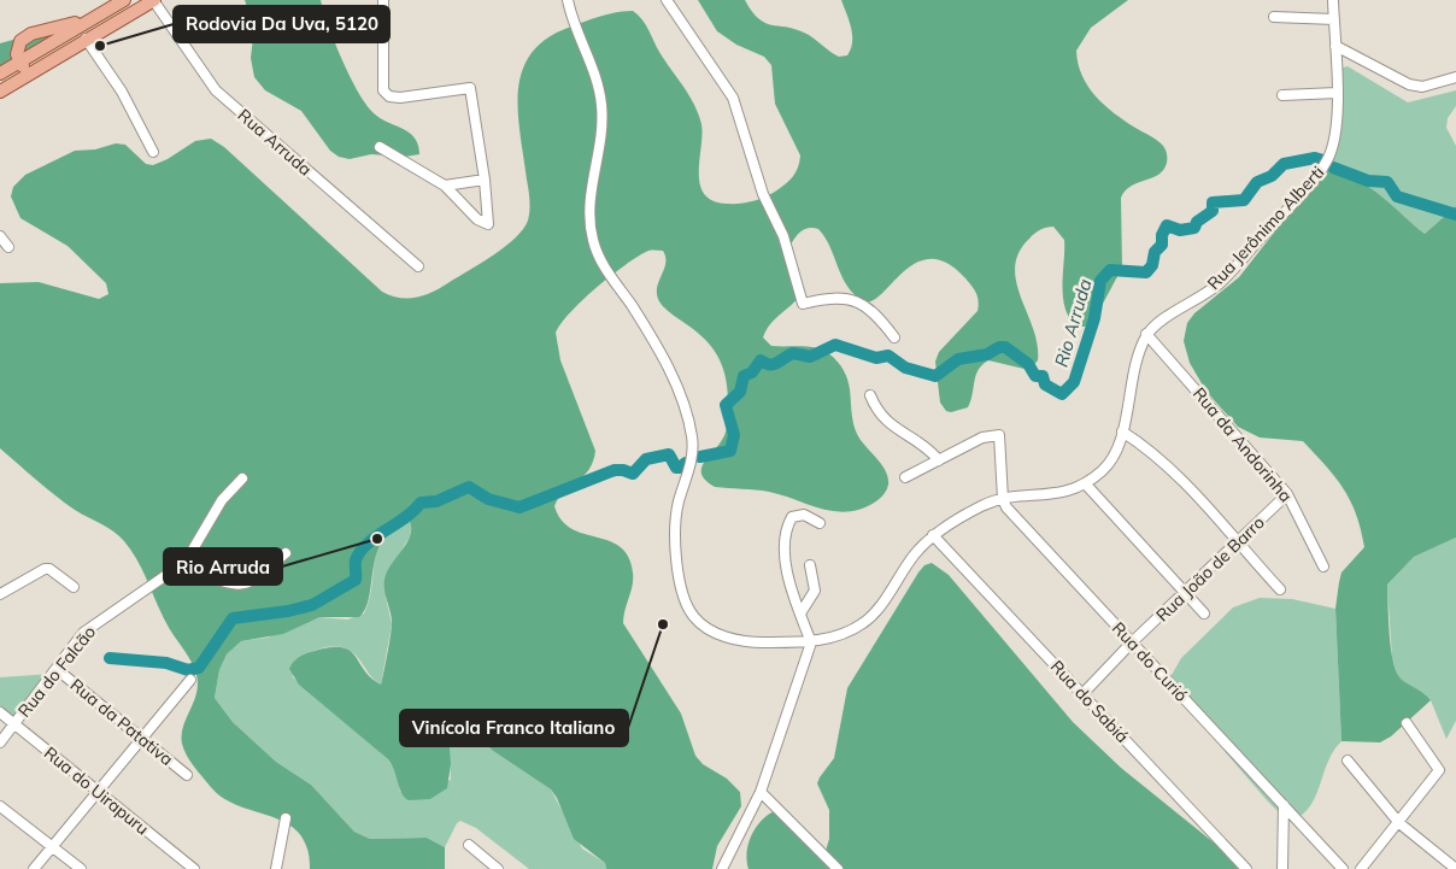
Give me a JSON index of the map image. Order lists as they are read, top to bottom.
{
  "streets": {
    "street": [
      "Rua Arruda",
      "Rua Jerônimo Alberti",
      "Rua da Andorinha",
      "Rua João de Barro",
      "Rua do Curió",
      "Rua do Falcão",
      "Rua do Sabiá",
      "Rua da Patativa",
      "Rua do Uirapuru"
    ]
  },
  "crossings": [
    ["Rua Jerônimo Alberti", "Rua da Andorinha"],
    ["Rua da Andorinha", "Rua João de Barro"],
    ["Rua João de Barro", "Rua do Curió"],
    ["Rua João de Barro", "Rua do Sabiá"],
    ["Rua do Falcão", "Rua da Patativa"],
    ["Rua do Falcão", "Rua do Uirapuru"]
  ],
  "water": ["Rio Arruda"],
  "places": ["Rodovia Da Uva, 5120", "Rio Arruda", "Vinícola Franco Italiano"]
}
